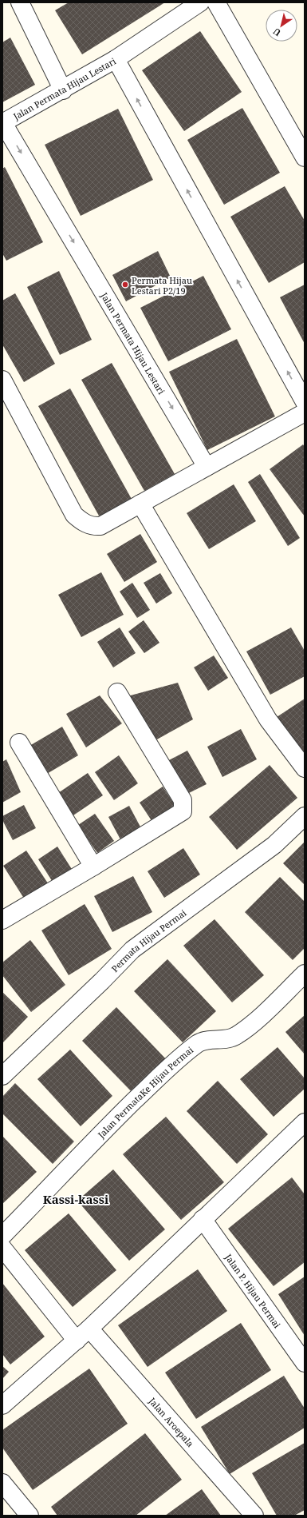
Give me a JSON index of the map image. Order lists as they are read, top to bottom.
{
  "streets": {
    "street": [
      "Jalan Permata Hijau Lestari",
      "Permata Hijau Permai",
      "Jalan PermataKe Hijau Permai",
      "Jalan P. Hijau Permai",
      "Jalan Aroepala"
    ]
  },
  "districts": ["Kassi-kassi"],
  "places": ["Permata Hijau Lestari P2/19"],
  "north": "bottom left"
}
